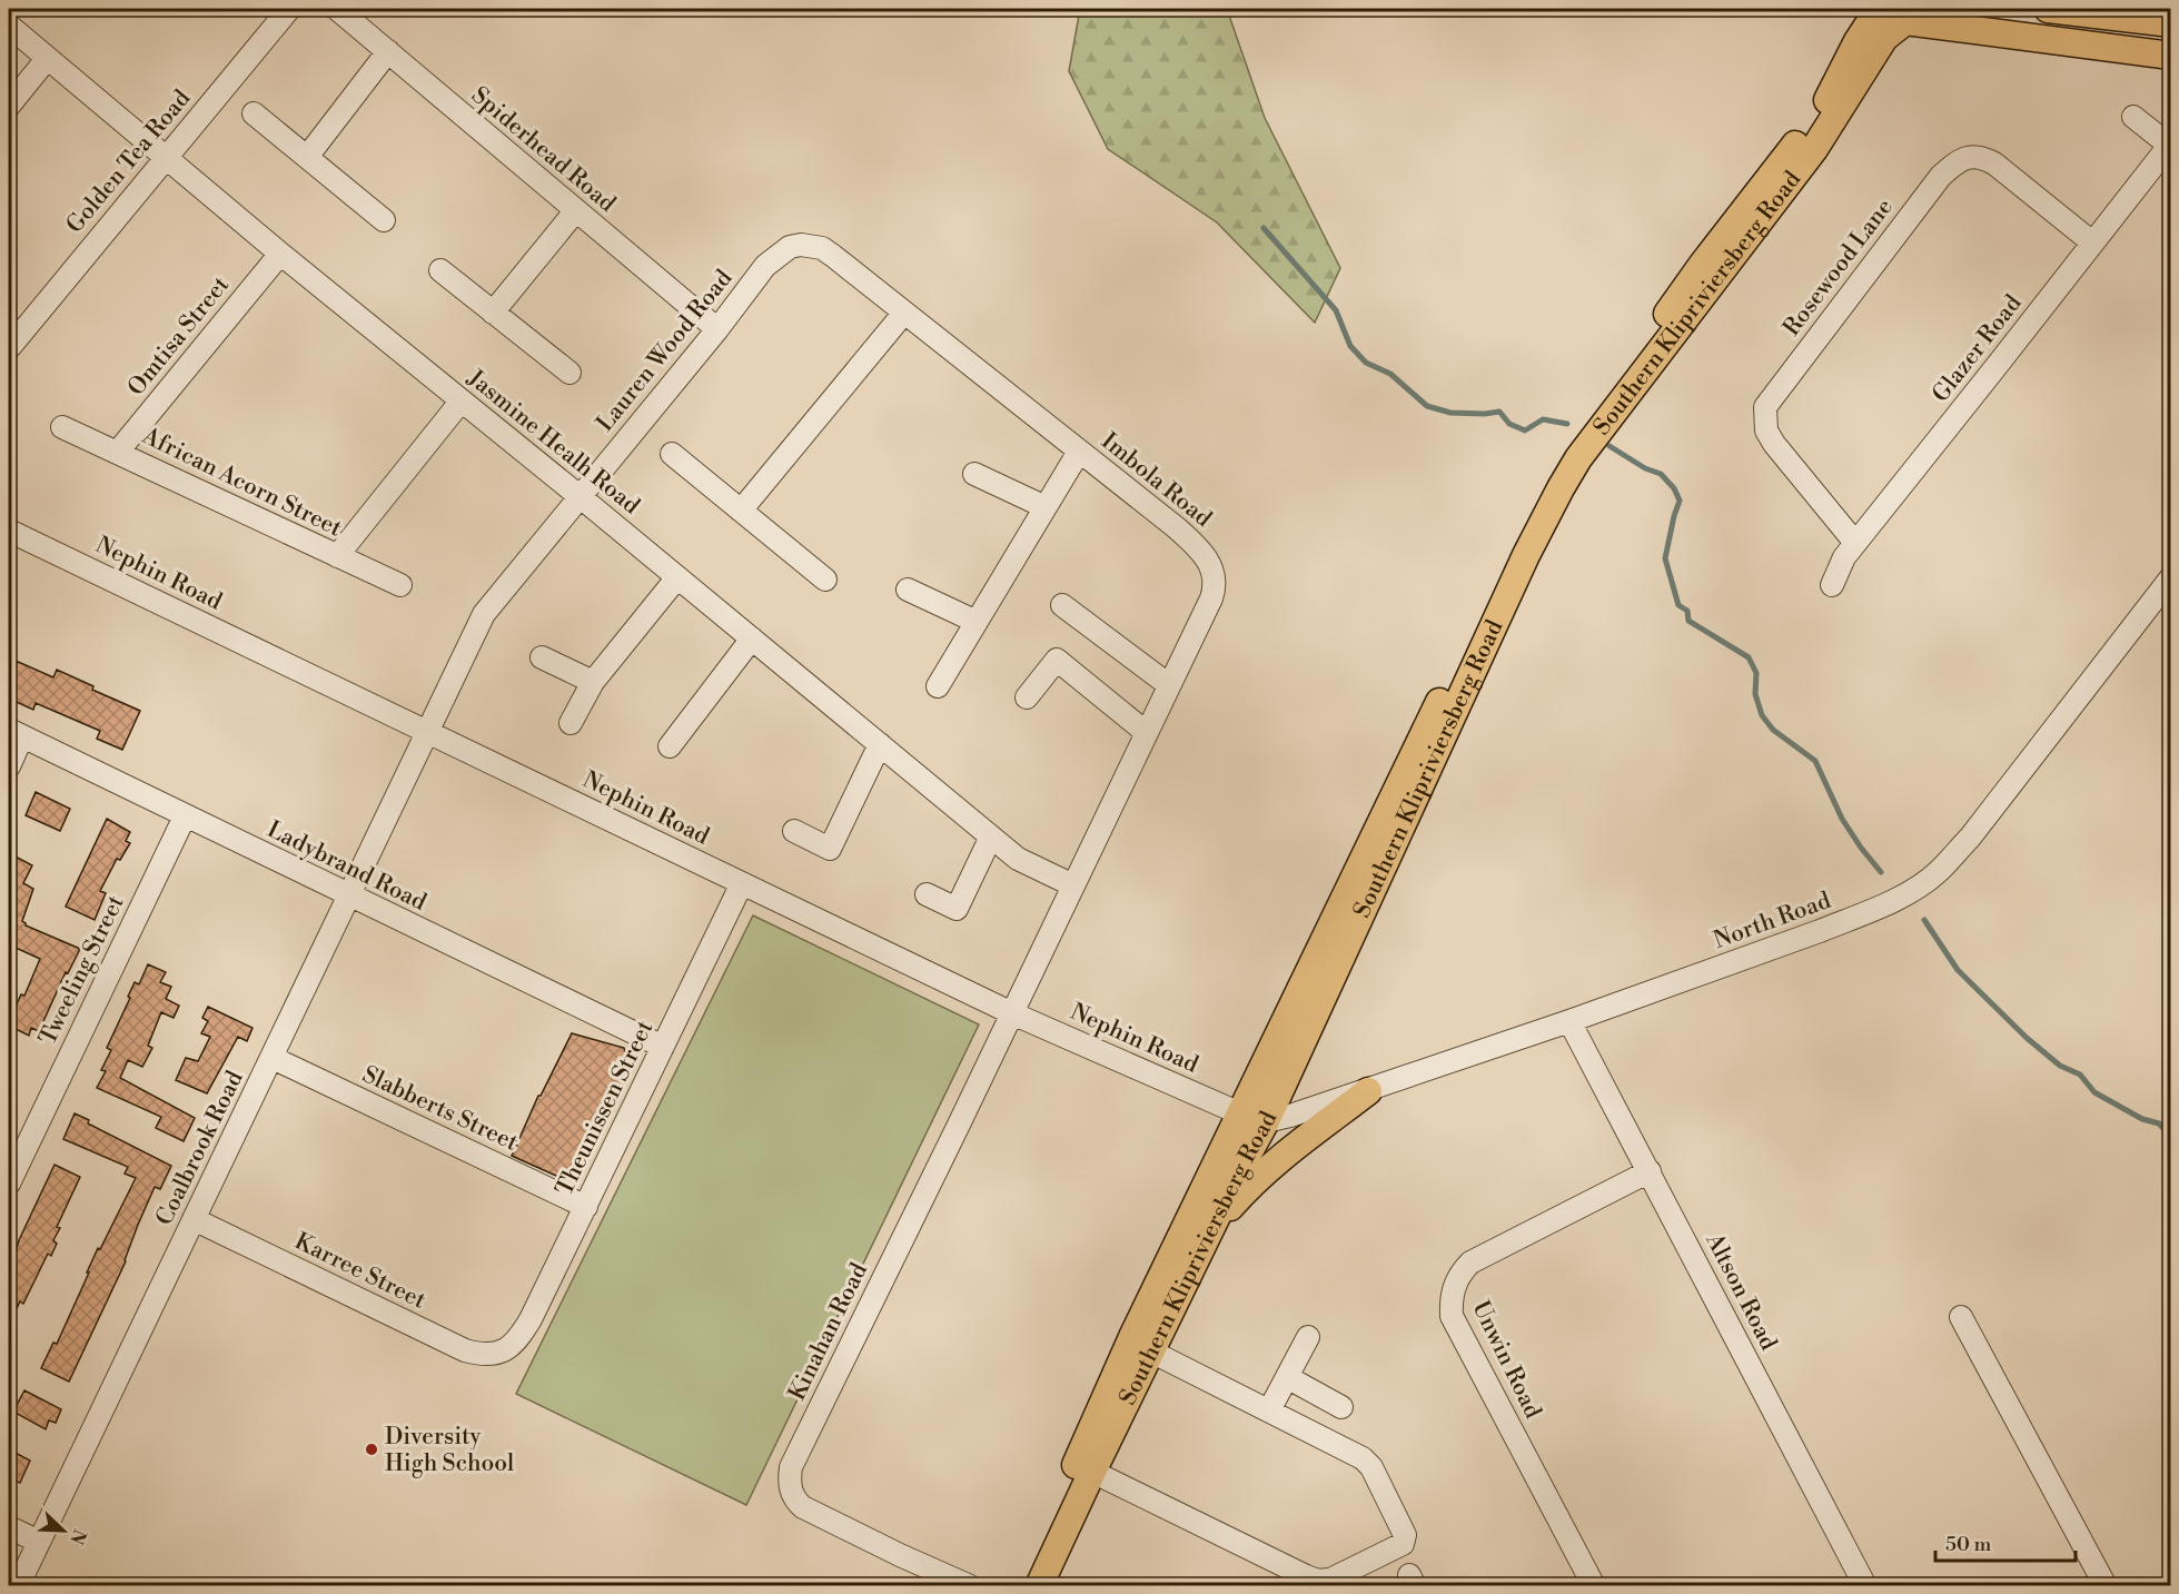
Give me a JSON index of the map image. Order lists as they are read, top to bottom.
{
  "streets": {
    "main road": ["Southern Klipriviersberg Road"],
    "street": [
      "Spiderhead Road",
      "Golden Tea Road",
      "Rosewood Lane",
      "Omtisa Street",
      "Glazer Road",
      "Lauren Wood Road",
      "Jasmine Healh Road",
      "Imbola Road",
      "African Acorn Street",
      "Nephin Road",
      "Ladybrand Road",
      "North Road",
      "Tweeling Street",
      "Slabberts Street",
      "Theunissen Street",
      "Coalbrook Road",
      "Karree Street",
      "Altson Road",
      "Kinahan Road",
      "Unwin Road"
    ]
  },
  "crossings": [
    ["Spiderhead Road", "Lauren Wood Road"],
    ["Golden Tea Road", "Jasmine Healh Road"],
    ["Rosewood Lane", "Glazer Road"],
    ["Southern Klipriviersberg Road", "Nephin Road"],
    ["Southern Klipriviersberg Road", "North Road"],
    ["Omtisa Street", "Jasmine Healh Road"],
    ["Omtisa Street", "African Acorn Street"],
    ["Lauren Wood Road", "Jasmine Healh Road"],
    ["Lauren Wood Road", "Imbola Road"],
    ["Lauren Wood Road", "Nephin Road"],
    ["Lauren Wood Road", "Coalbrook Road"],
    ["Jasmine Healh Road", "Imbola Road"],
    ["Imbola Road", "Nephin Road"],
    ["Imbola Road", "Kinahan Road"],
    ["Nephin Road", "North Road"],
    ["Nephin Road", "Theunissen Street"],
    ["Nephin Road", "Coalbrook Road"],
    ["Nephin Road", "Kinahan Road"],
    ["Ladybrand Road", "Tweeling Street"],
    ["Ladybrand Road", "Theunissen Street"],
    ["Ladybrand Road", "Coalbrook Road"],
    ["North Road", "Altson Road"],
    ["Slabberts Street", "Theunissen Street"],
    ["Slabberts Street", "Coalbrook Road"],
    ["Theunissen Street", "Karree Street"],
    ["Coalbrook Road", "Karree Street"],
    ["Altson Road", "Unwin Road"]
  ],
  "places": ["Diversity High School"],
  "scale_bar": "50 m",
  "north": "bottom right"
}
